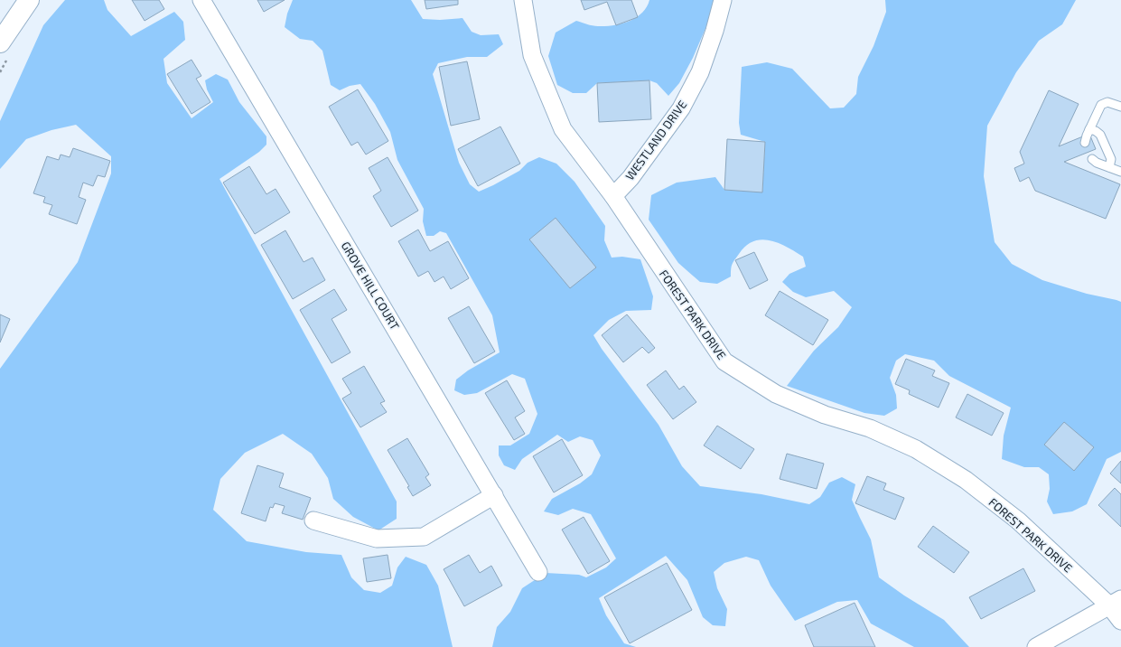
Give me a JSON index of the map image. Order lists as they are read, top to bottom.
{
  "streets": {
    "street": ["WESTLAND DRIVE", "GROVE HILL COURT", "FOREST PARK DRIVE"]
  },
  "crossings": [
    ["WESTLAND DRIVE", "FOREST PARK DRIVE"]
  ]
}
